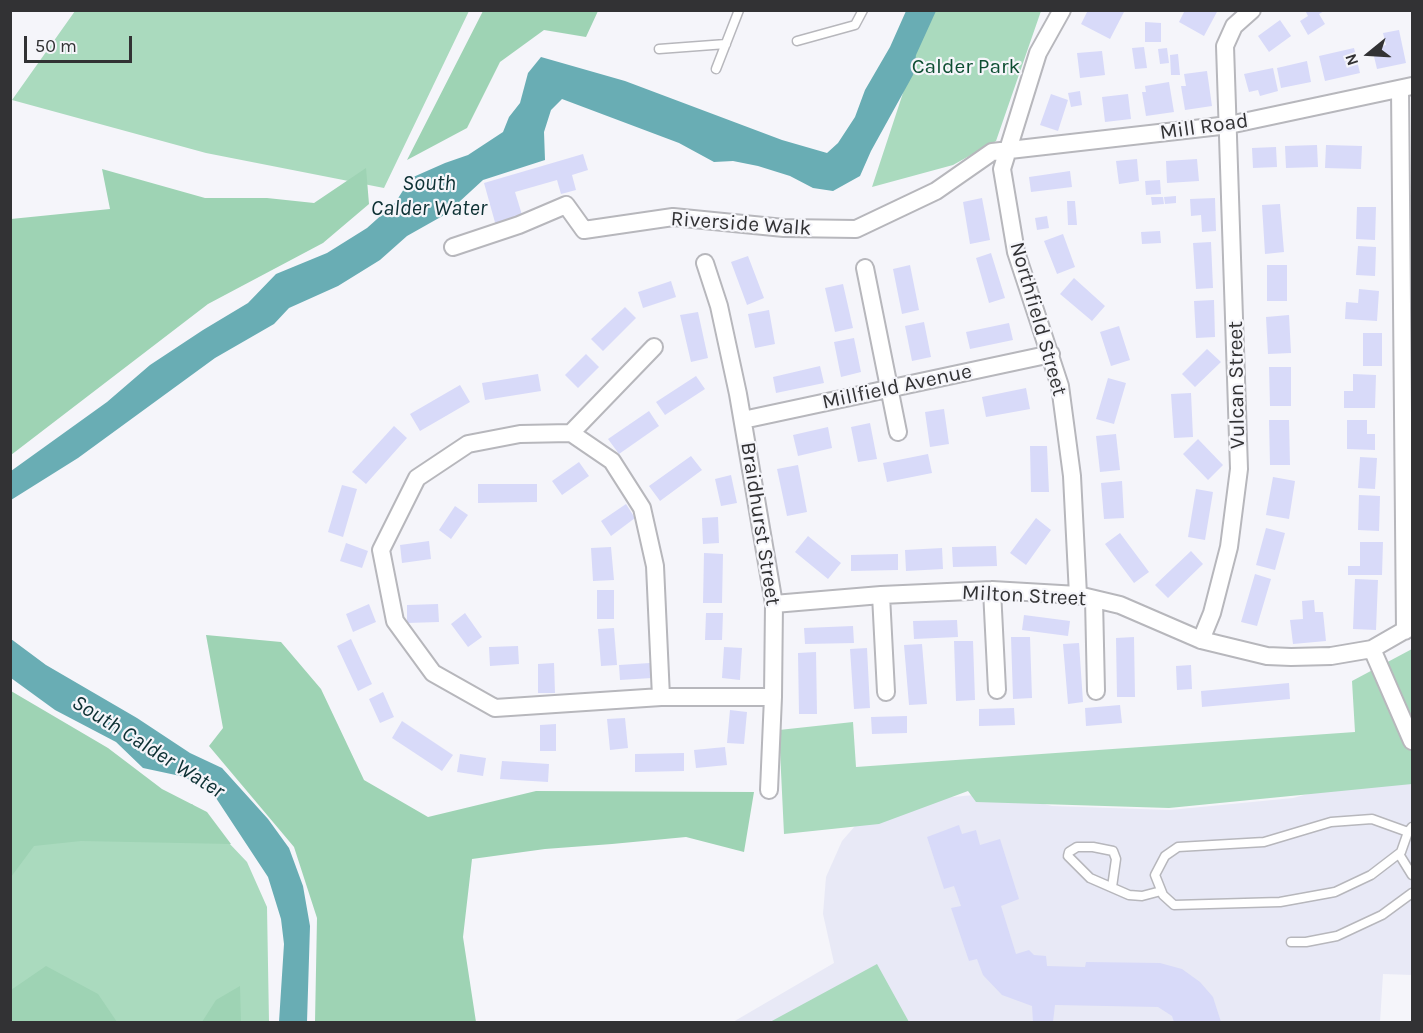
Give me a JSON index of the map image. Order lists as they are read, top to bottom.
{
  "streets": {
    "street": [
      "Mill Road",
      "Riverside Walk",
      "Northfield Street",
      "Vulcan Street",
      "Millfield Avenue",
      "Braidhurst Street",
      "Milton Street"
    ]
  },
  "crossings": [
    ["Mill Road", "Riverside Walk"],
    ["Mill Road", "Northfield Street"],
    ["Mill Road", "Vulcan Street"],
    ["Riverside Walk", "Northfield Street"],
    ["Northfield Street", "Millfield Avenue"],
    ["Northfield Street", "Milton Street"],
    ["Vulcan Street", "Milton Street"],
    ["Millfield Avenue", "Braidhurst Street"],
    ["Braidhurst Street", "Milton Street"]
  ],
  "water": ["South Calder Water"],
  "parks": ["Calder Park"],
  "scale_bar": "50 m",
  "north": "left"
}
